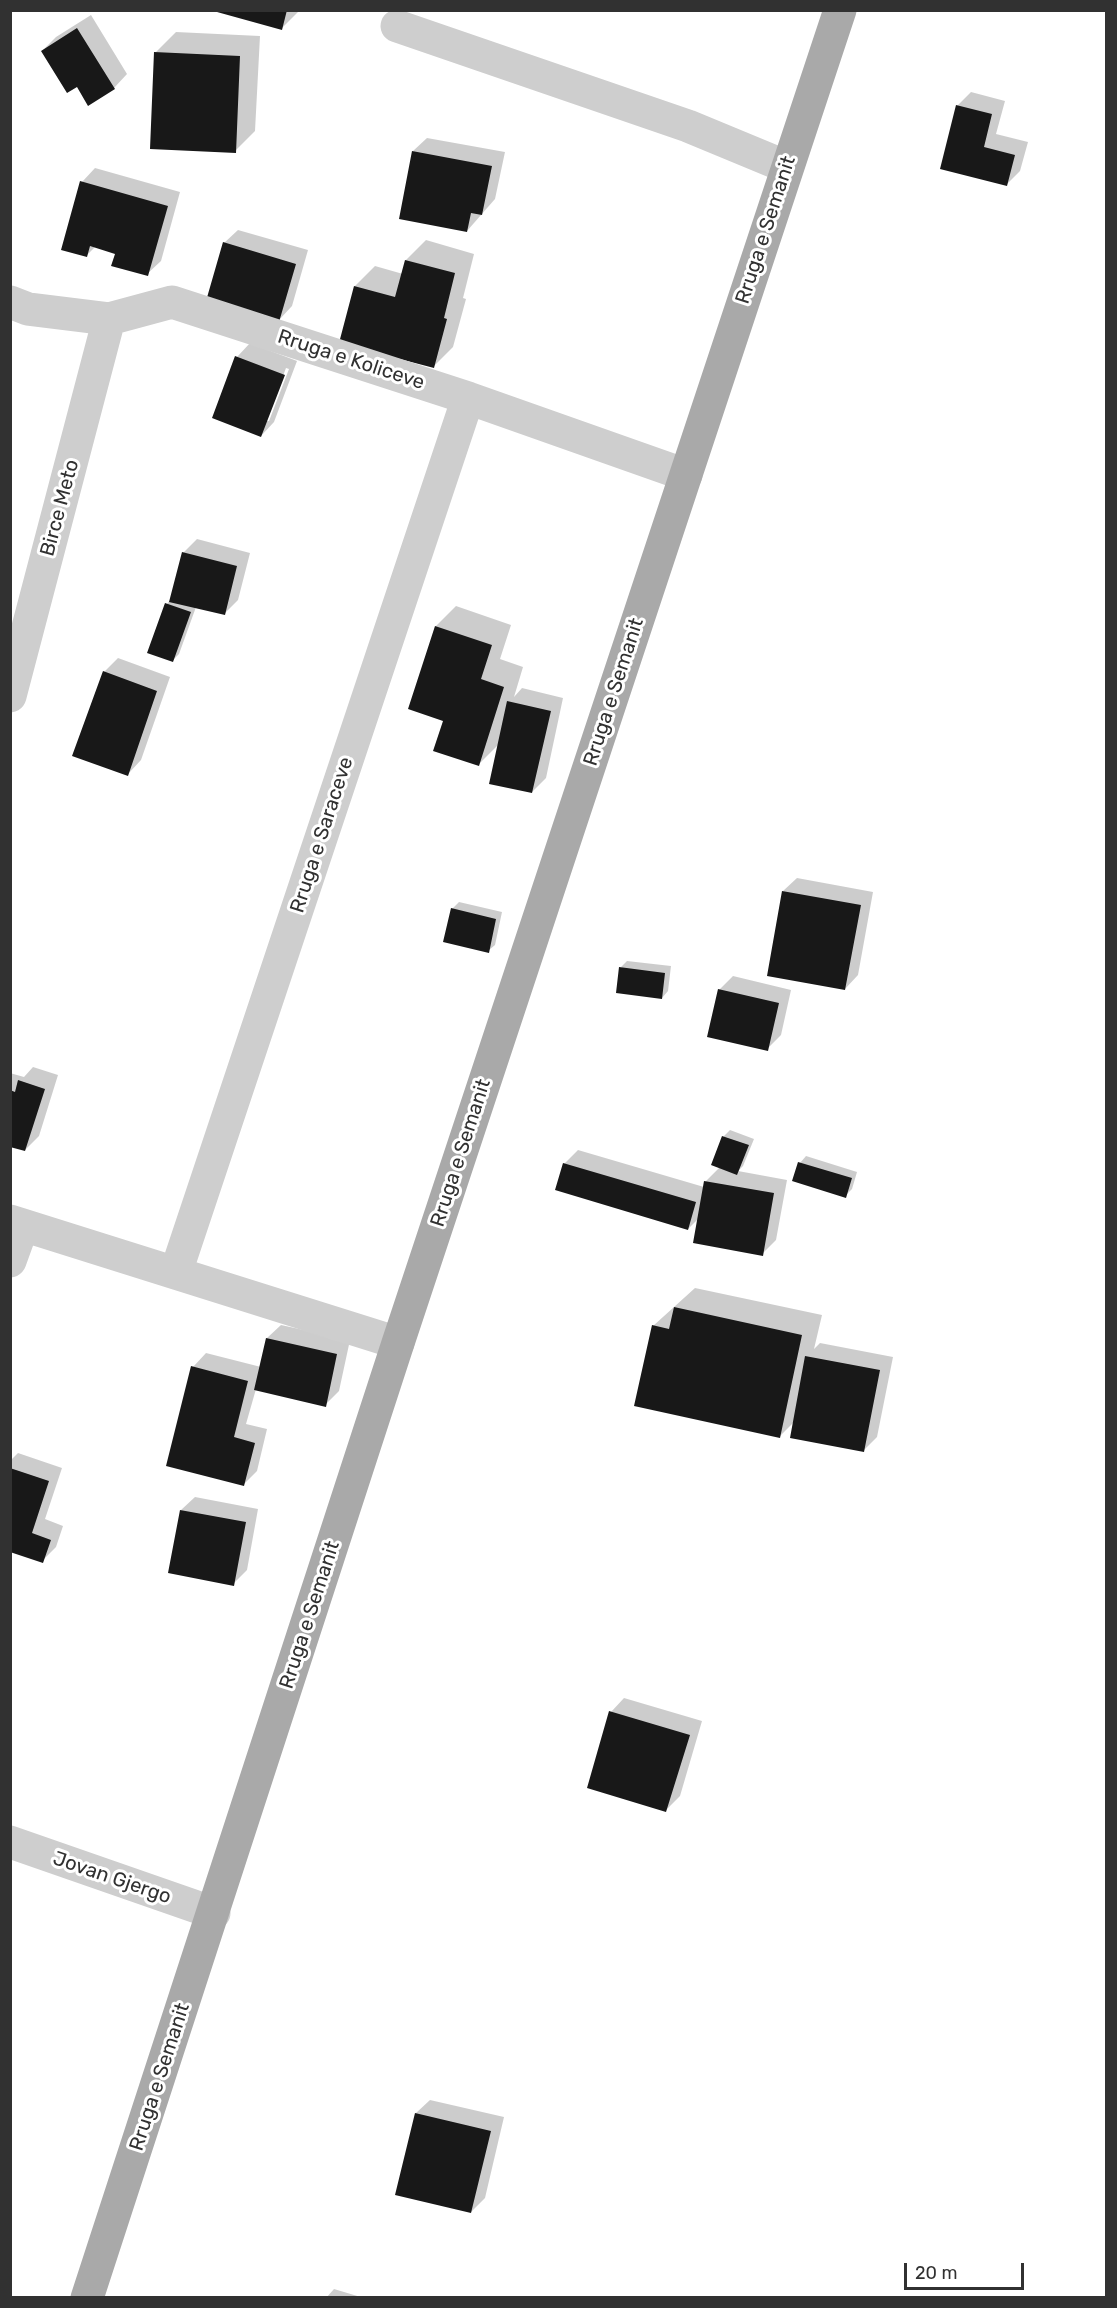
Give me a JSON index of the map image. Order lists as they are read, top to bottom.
{
  "streets": {
    "main road": ["Rruga e Semanit"],
    "street": [
      "Rruga e Koliceve",
      "Birce Meto",
      "Rruga e Saraceve",
      "Jovan Gjergo"
    ]
  },
  "crossings": [
    ["Rruga e Semanit", "Rruga e Koliceve"],
    ["Rruga e Semanit", "Jovan Gjergo"],
    ["Rruga e Koliceve", "Birce Meto"],
    ["Rruga e Koliceve", "Rruga e Saraceve"]
  ],
  "scale_bar": "20 m"
}
